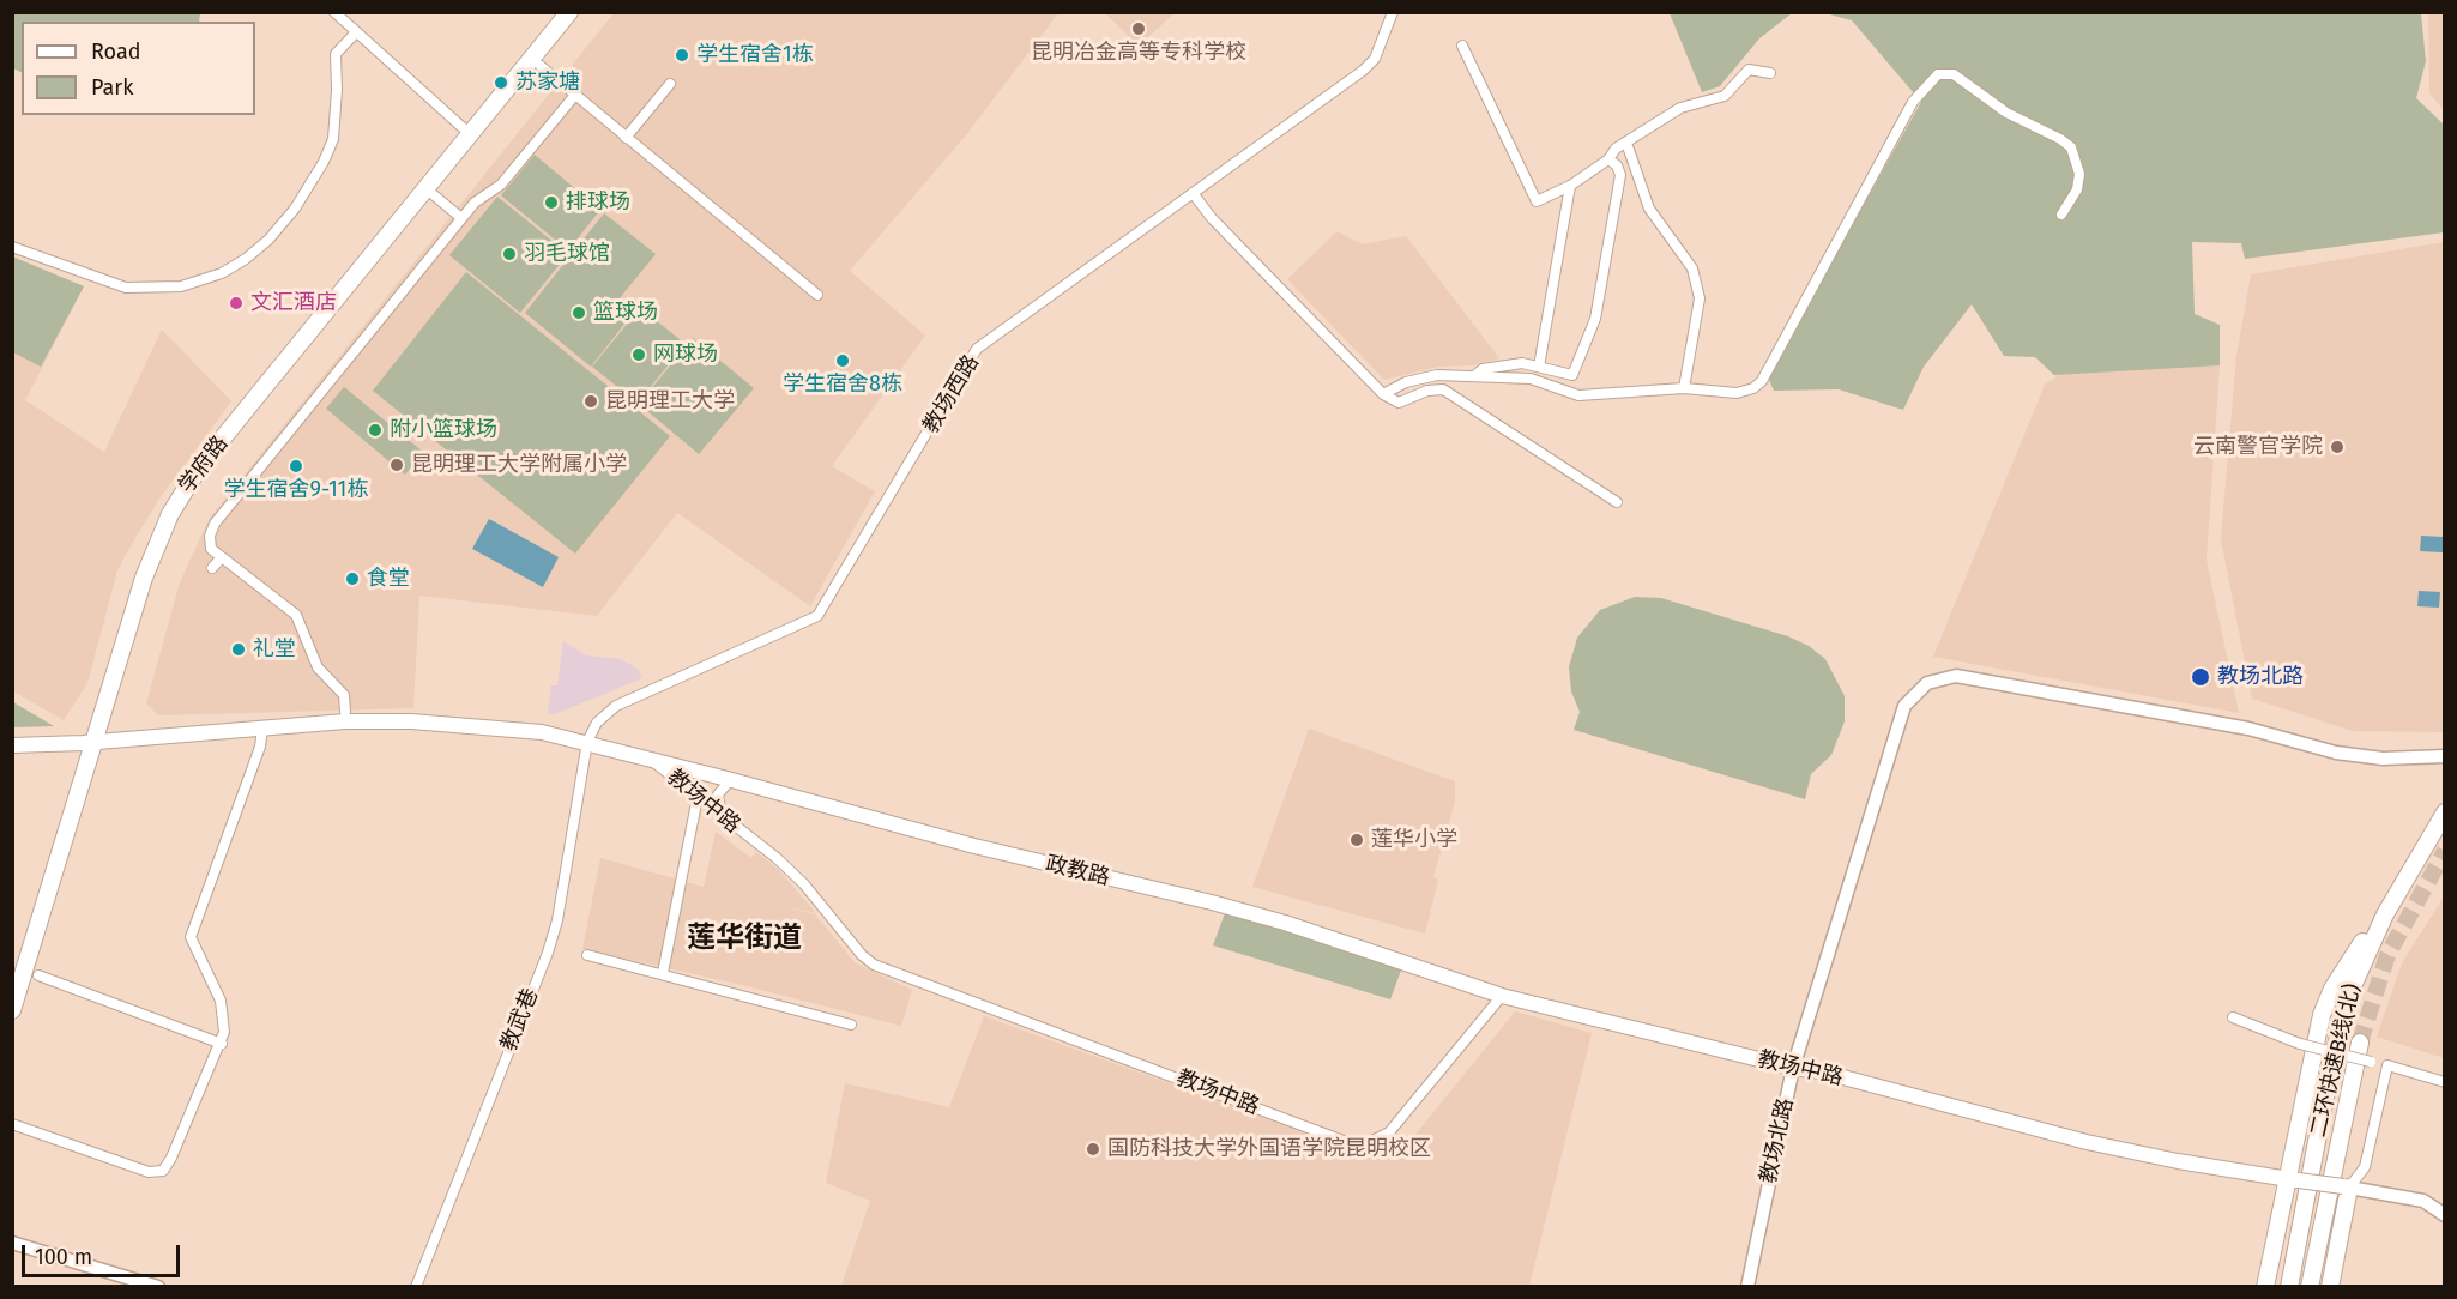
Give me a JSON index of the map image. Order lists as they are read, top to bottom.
{
  "streets": {
    "main road": [
      "学府路",
      "教场中路",
      "政教路",
      "二环快速B线(北)"
    ],
    "street": ["教场西路", "教武巷", "教场北路"]
  },
  "crossings": [
    ["教场西路", "教场中路"],
    ["教场西路", "教武巷"],
    ["学府路", "教场中路"],
    ["教场中路", "政教路"],
    ["教场中路", "教武巷"],
    ["教场中路", "教场北路"]
  ],
  "districts": ["莲华街道"],
  "places": [
    "昆明冶金高等专科学校",
    "学生宿舍1栋",
    "苏家塘",
    "排球场",
    "羽毛球馆",
    "文汇酒店",
    "篮球场",
    "网球场",
    "学生宿舍8栋",
    "昆明理工大学",
    "附小篮球场",
    "云南警官学院",
    "昆明理工大学附属小学",
    "学生宿舍9-11栋",
    "食堂",
    "礼堂",
    "教场北路",
    "莲华小学",
    "国防科技大学外国语学院昆明校区"
  ],
  "legend": ["Road", "Park"],
  "scale_bar": "100 m"
}
